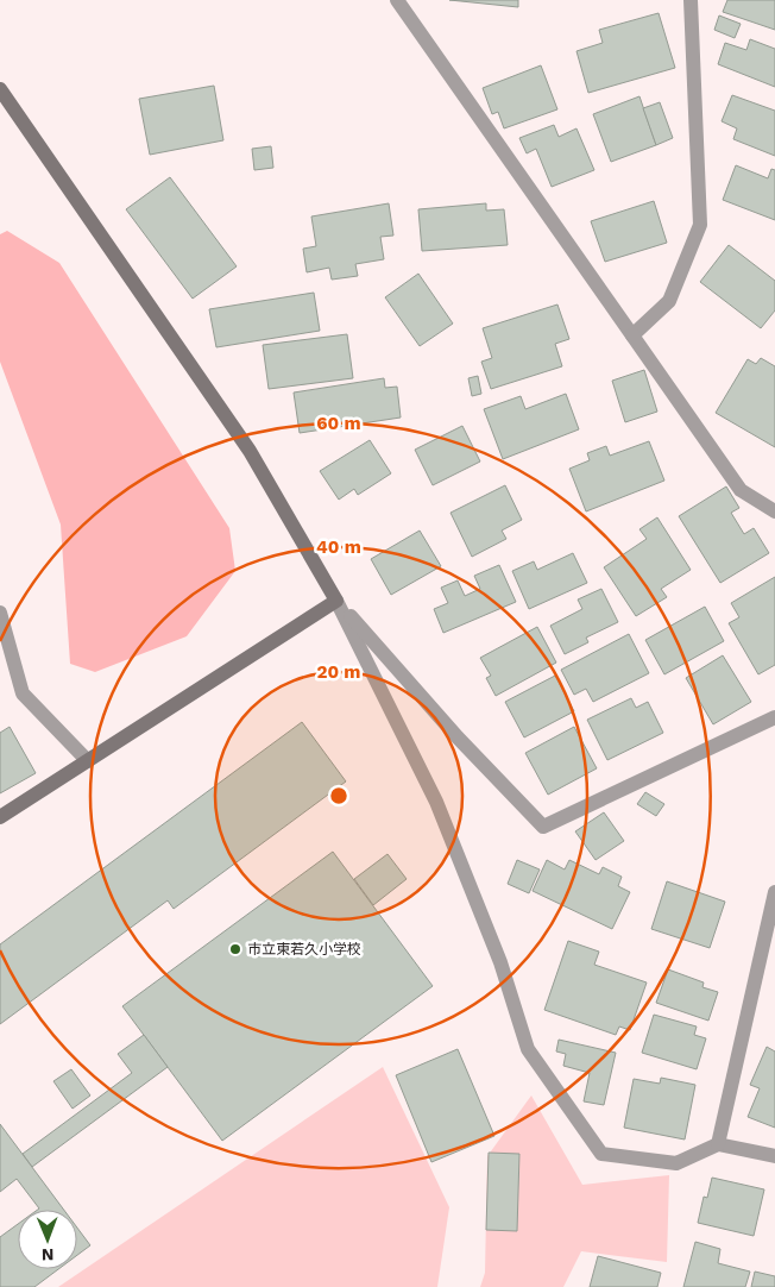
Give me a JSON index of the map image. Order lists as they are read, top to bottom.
{
  "places": ["市立東若久小学校"],
  "north": "bottom",
  "rings": ["60 m", "40 m", "20 m"]
}
